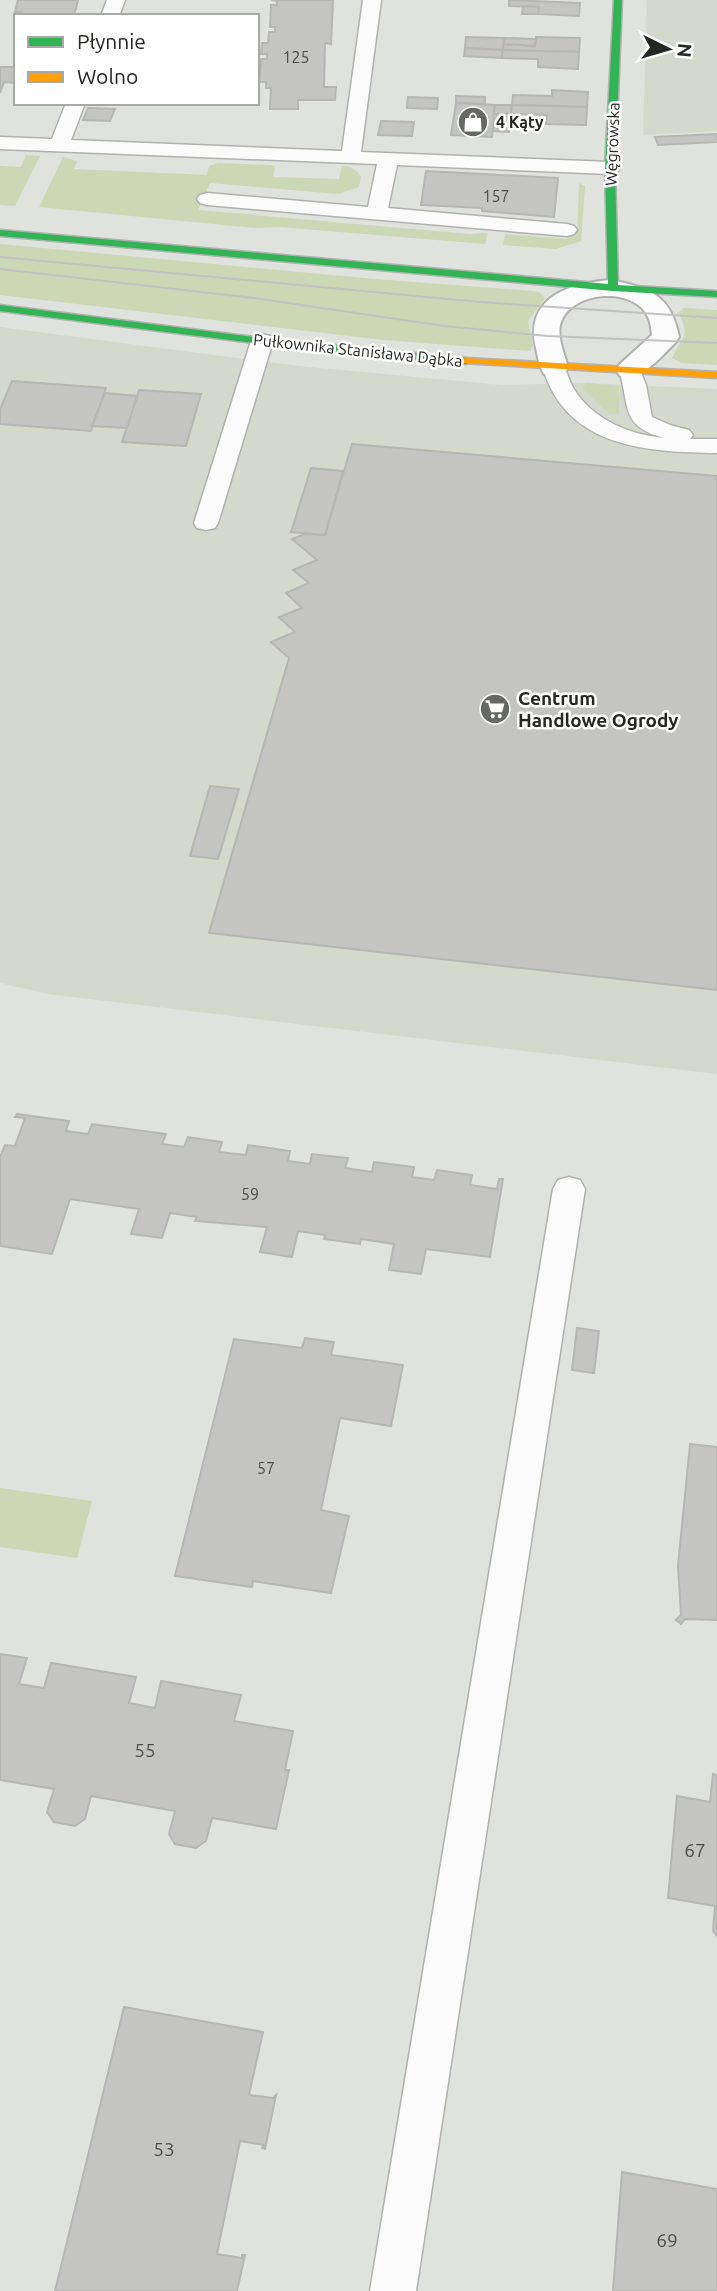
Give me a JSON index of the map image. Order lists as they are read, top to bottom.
{
  "streets": {
    "street": ["Węgrowska", "Pułkownika Stanisława Dąbka"]
  },
  "crossings": [
    ["Węgrowska", "Pułkownika Stanisława Dąbka"]
  ],
  "places": {
    "shop": ["4 Kąty"],
    "supermarket": ["Centrum Handlowe Ogrody"]
  },
  "house_numbers": [
    "125",
    "157",
    "59",
    "57",
    "55",
    "67",
    "53",
    "69"
  ],
  "legend": ["Płynnie", "Wolno"],
  "north": "right"
}
